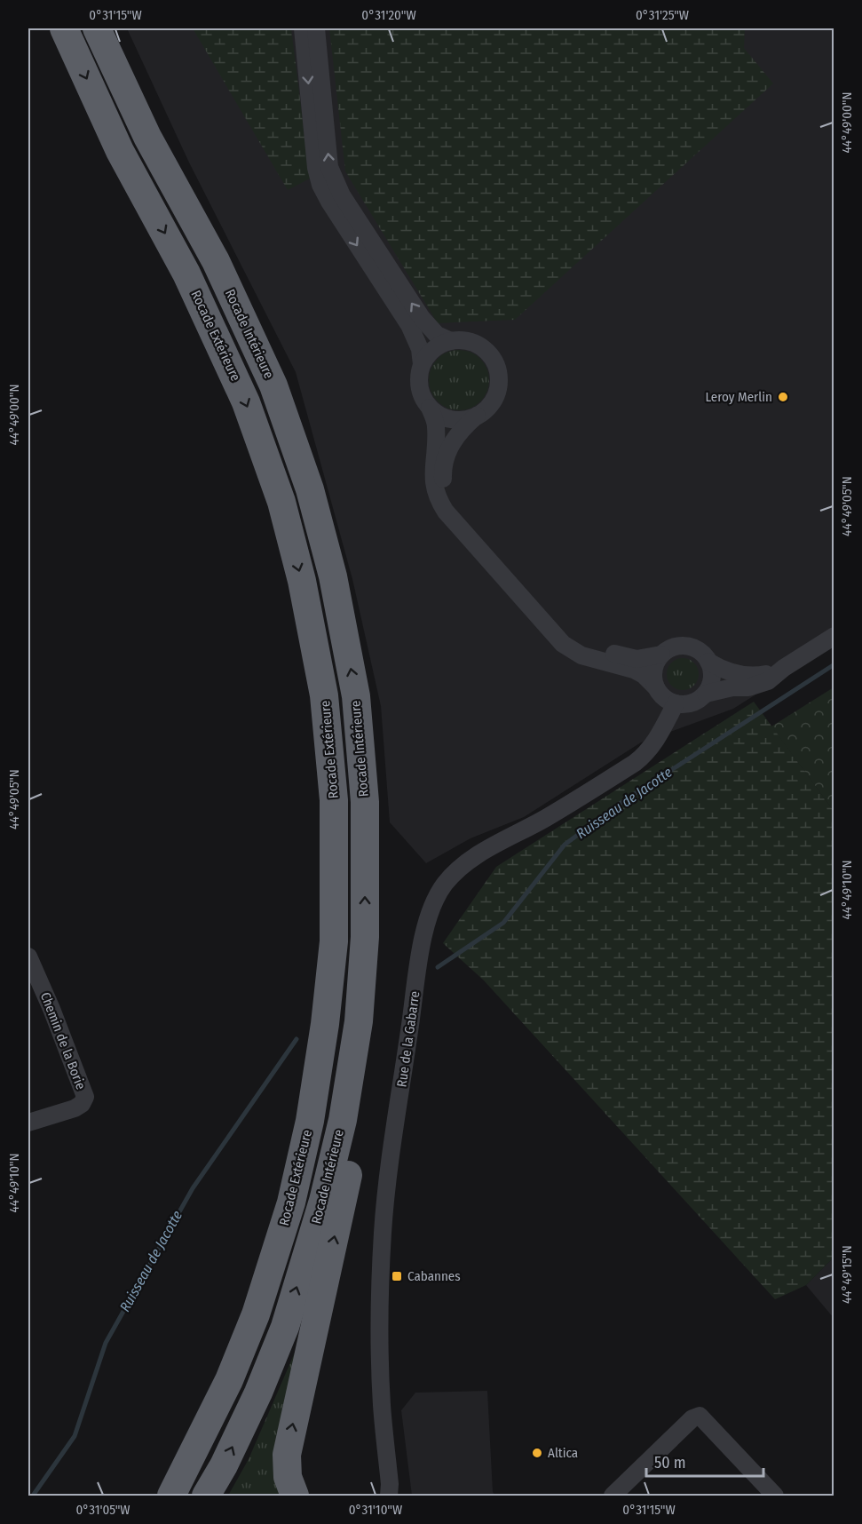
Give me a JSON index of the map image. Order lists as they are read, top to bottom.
{
  "streets": {
    "highway": ["Rocade Intérieure", "Rocade Extérieure"],
    "street": ["Rue de la Gabarre", "Chemin de la Borie"]
  },
  "water": ["Ruisseau de Jacotte"],
  "places": {
    "other": ["Leroy Merlin", "Altica"],
    "transit": ["Cabannes"]
  },
  "scale_bar": "50 m",
  "coordinates": [
    "0°31'15\"W",
    "0°31'20\"W",
    "0°31'25\"W",
    "44°49'00\"N",
    "44°49'05\"N",
    "44°49'10\"N",
    "44°49'15\"N",
    "0°31'05\"W",
    "0°31'10\"W"
  ]
}
